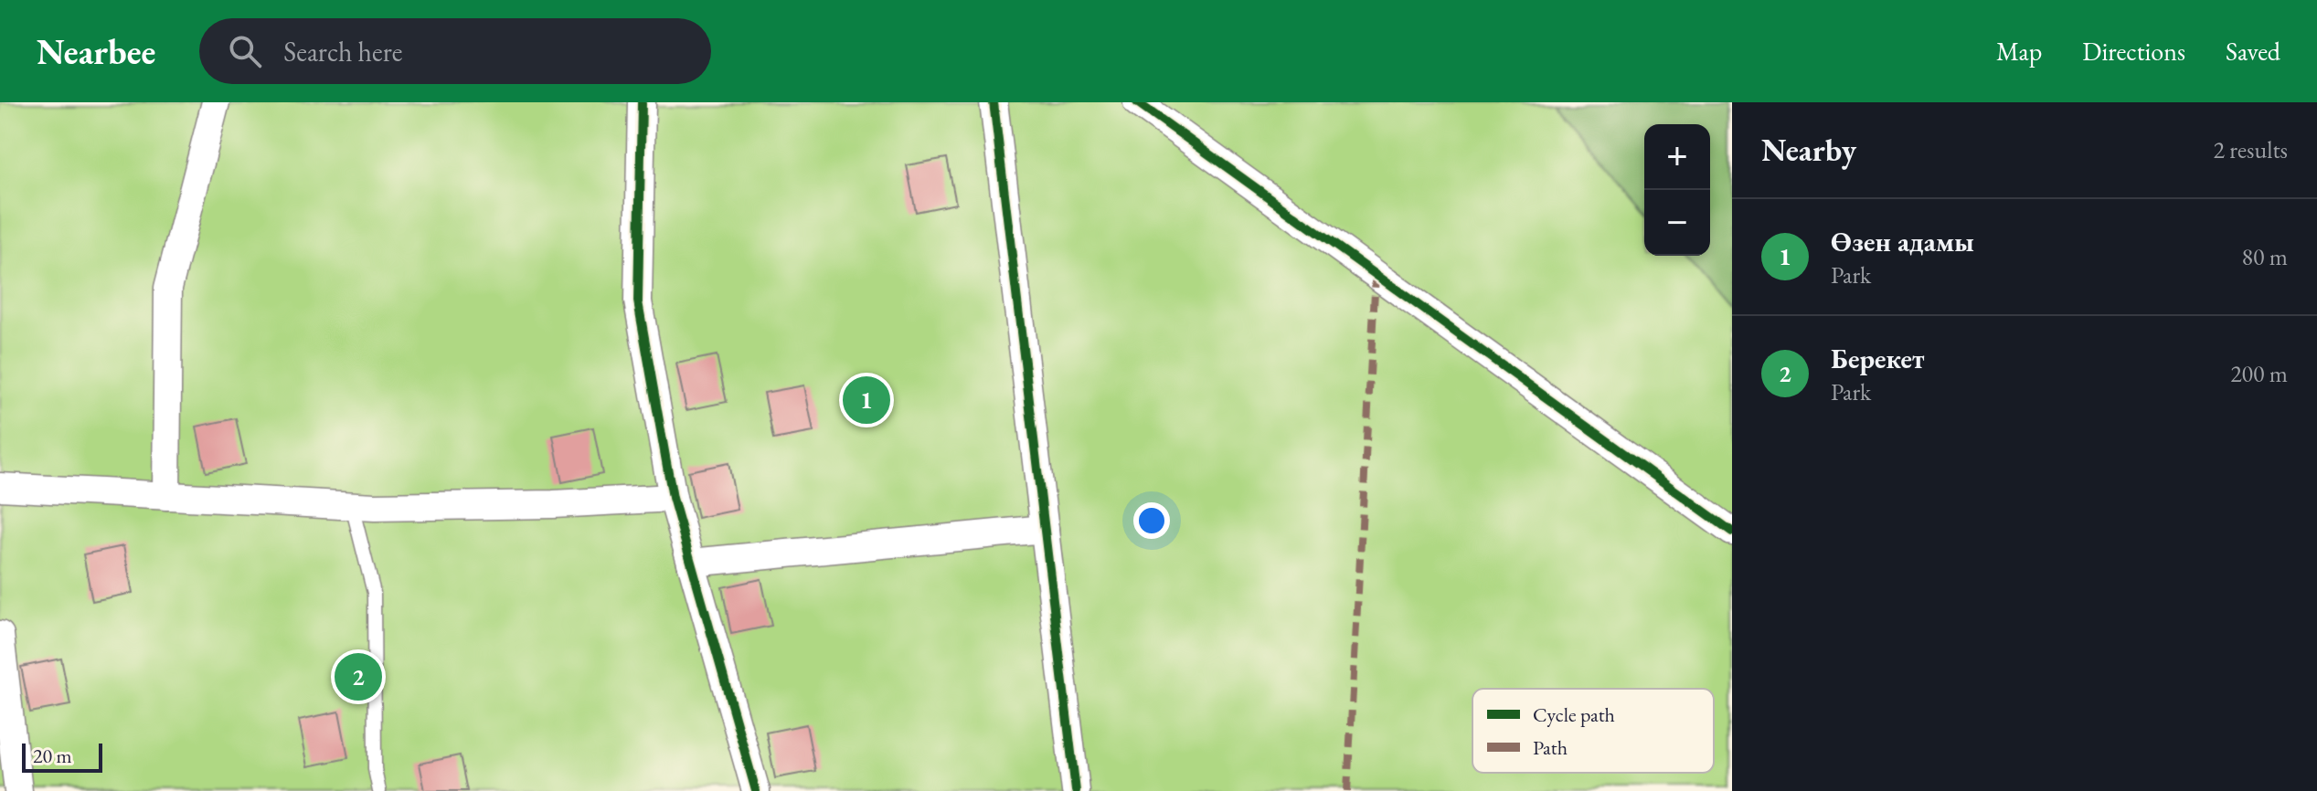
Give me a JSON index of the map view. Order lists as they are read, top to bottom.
{
  "legend": ["Cycle path", "Path"],
  "scale_bar": "20 m",
  "page": {
    "header": "Nearbee",
    "search": "Search here",
    "nav": ["Map", "Directions", "Saved"],
    "heading": ["Nearby", "2 results"],
    "map_buttons": ["+", "−"],
    "list": [
      {
        "mark": "1",
        "name": "Өзен адамы",
        "note": "Park",
        "value": "80 m"
      },
      {
        "mark": "2",
        "name": "Берекет",
        "note": "Park",
        "value": "200 m"
      }
    ],
    "pins": ["1", "2"],
    "scale": "20 m"
  }
}
